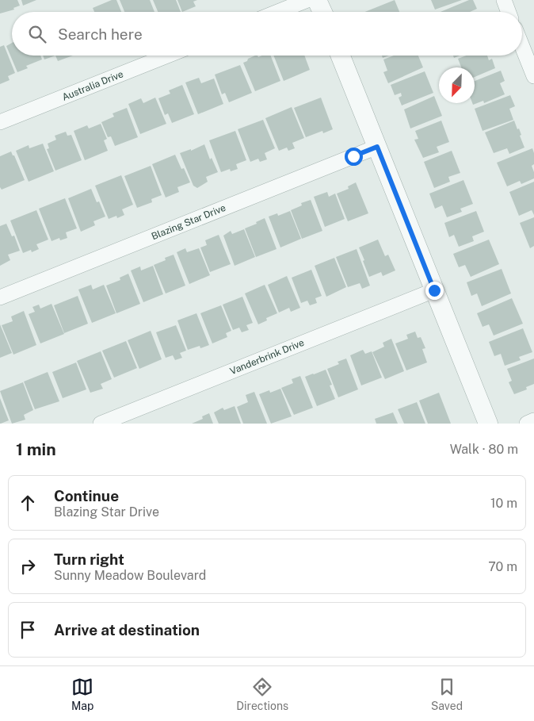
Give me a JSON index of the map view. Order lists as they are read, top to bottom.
{
  "streets": {
    "street": ["Australia Drive", "Blazing Star Drive", "Vanderbrink Drive"]
  },
  "north": "bottom left",
  "page": {
    "search": "Search here",
    "heading": ["1 min", "Walk · 80 m"],
    "list": [
      ["Continue", "Blazing Star Drive", "10 m"],
      ["Turn right", "Sunny Meadow Boulevard", "70 m"],
      "Arrive at destination"
    ],
    "nav": ["Map", "Directions", "Saved"]
  }
}
